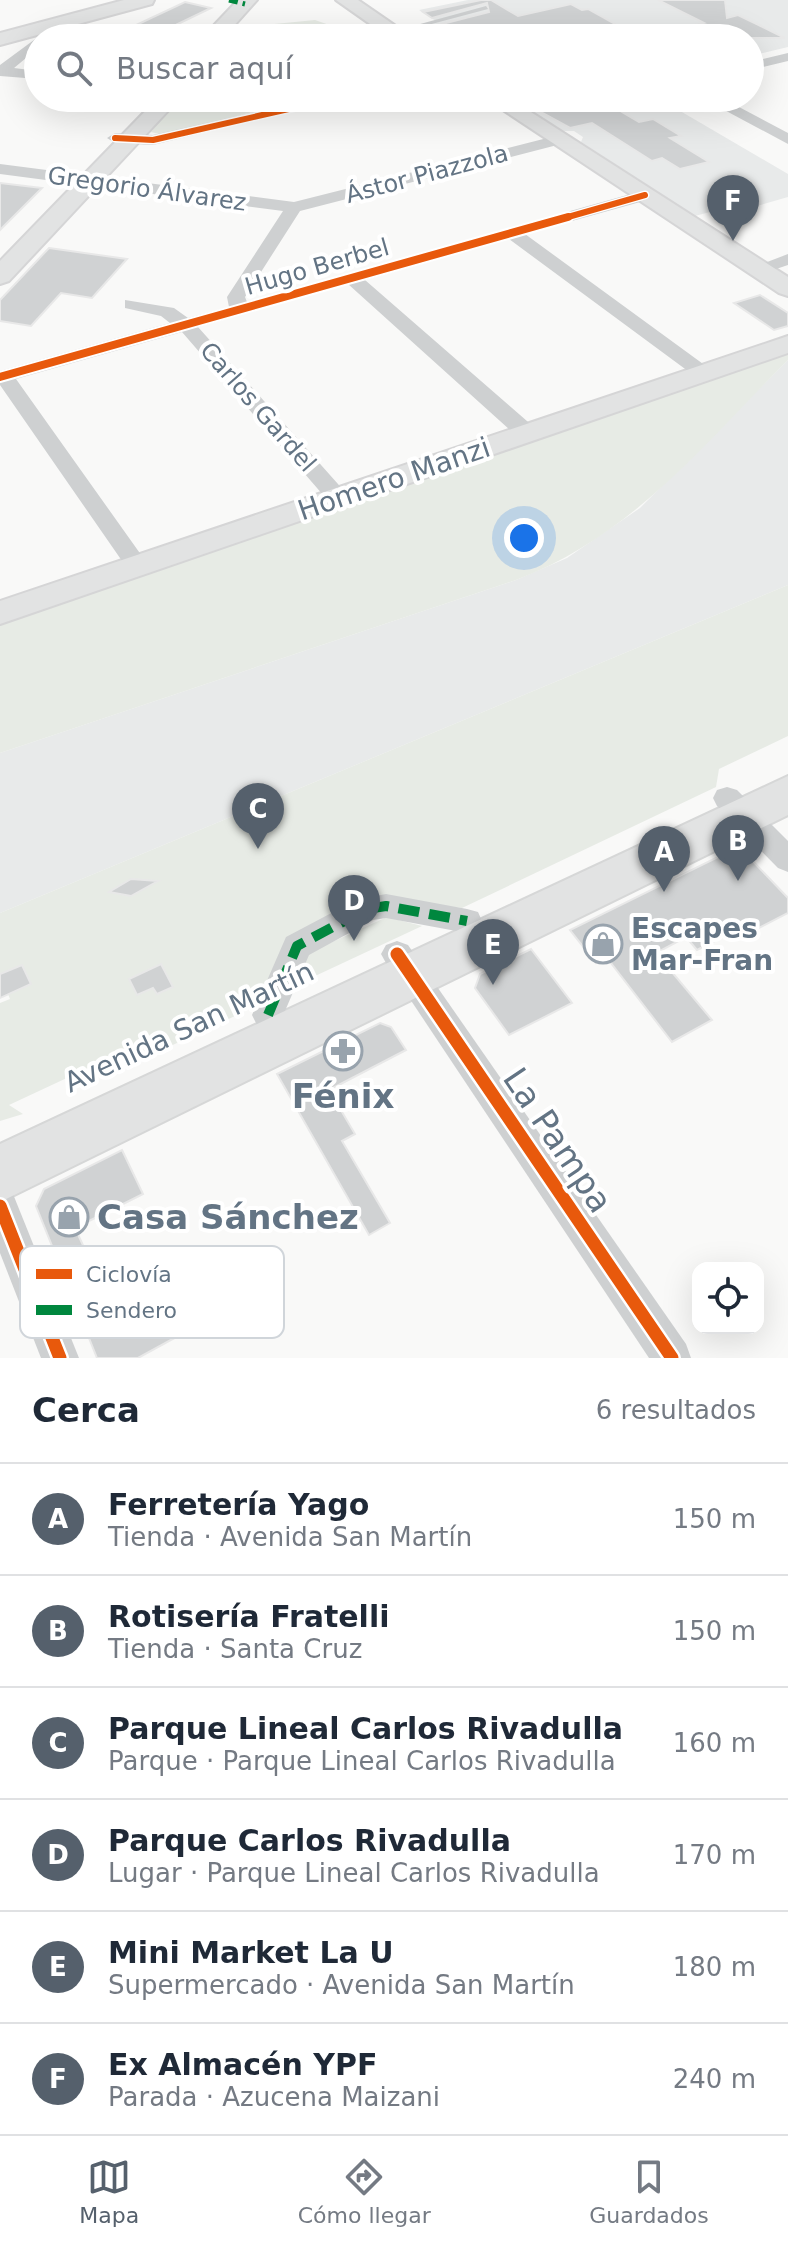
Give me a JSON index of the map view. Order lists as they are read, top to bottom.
{
  "streets": {
    "highway": ["Avenida San Martín"],
    "main road": ["Homero Manzi"],
    "street": [
      "Ástor Piazzola",
      "Gregorio Álvarez",
      "Hugo Berbel",
      "Carlos Gardel",
      "La Pampa"
    ]
  },
  "crossings": [
    ["Ástor Piazzola", "Gregorio Álvarez"],
    ["Hugo Berbel", "Carlos Gardel"],
    ["Carlos Gardel", "Homero Manzi"],
    ["Avenida San Martín", "La Pampa"]
  ],
  "places": {
    "shop": ["Escapes Mar-Fran", "Casa Sánchez"],
    "pharmacy": ["Fénix"]
  },
  "legend": ["Ciclovía", "Sendero"],
  "page": {
    "search": "Buscar aquí",
    "pins": [
      "F",
      "C",
      "B",
      "A",
      "D",
      "E"
    ],
    "heading": ["Cerca", "6 resultados"],
    "list": [
      {
        "mark": "A",
        "name": "Ferretería Yago",
        "note": "Tienda · Avenida San Martín",
        "value": "150 m"
      },
      {
        "mark": "B",
        "name": "Rotisería Fratelli",
        "note": "Tienda · Santa Cruz",
        "value": "150 m"
      },
      {
        "mark": "C",
        "name": "Parque Lineal Carlos Rivadulla",
        "note": "Parque · Parque Lineal Carlos Rivadulla",
        "value": "160 m"
      },
      {
        "mark": "D",
        "name": "Parque Carlos Rivadulla",
        "note": "Lugar · Parque Lineal Carlos Rivadulla",
        "value": "170 m"
      },
      {
        "mark": "E",
        "name": "Mini Market La U",
        "note": "Supermercado · Avenida San Martín",
        "value": "180 m"
      },
      {
        "mark": "F",
        "name": "Ex Almacén YPF",
        "note": "Parada · Azucena Maizani",
        "value": "240 m"
      }
    ],
    "nav": ["Mapa", "Cómo llegar", "Guardados"]
  }
}
